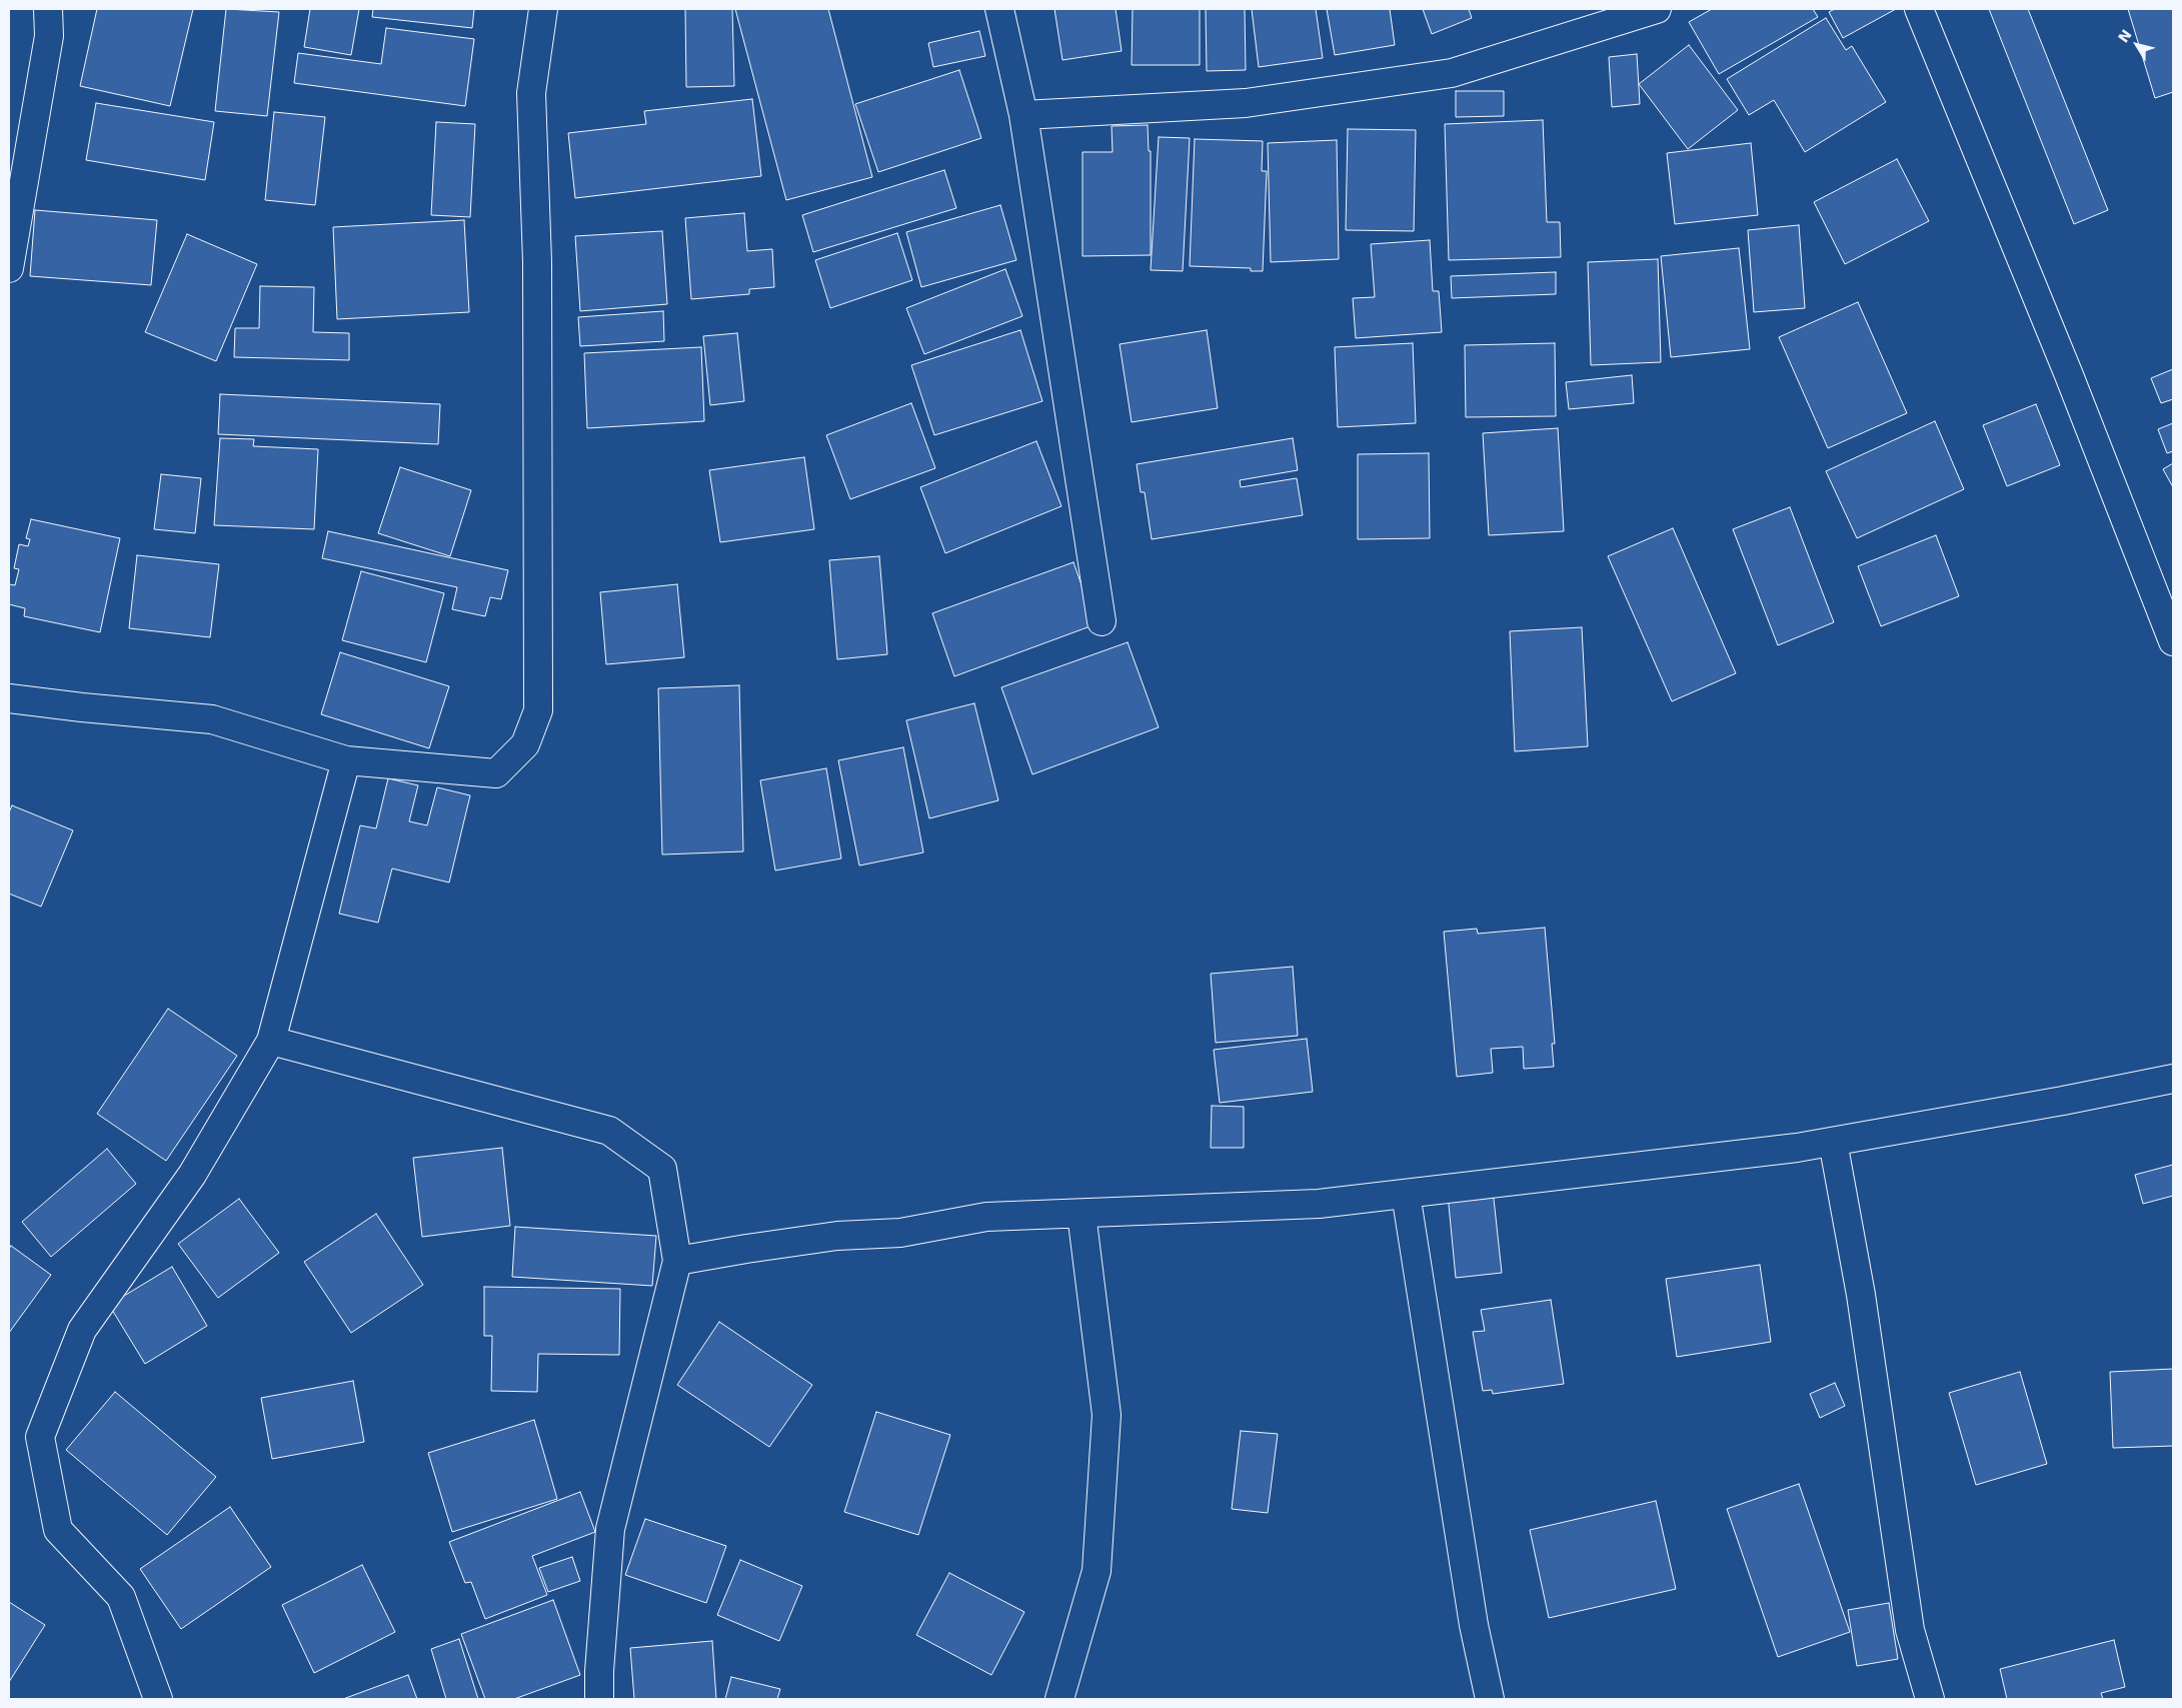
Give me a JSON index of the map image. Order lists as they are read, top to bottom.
{
  "north": "top left"
}
